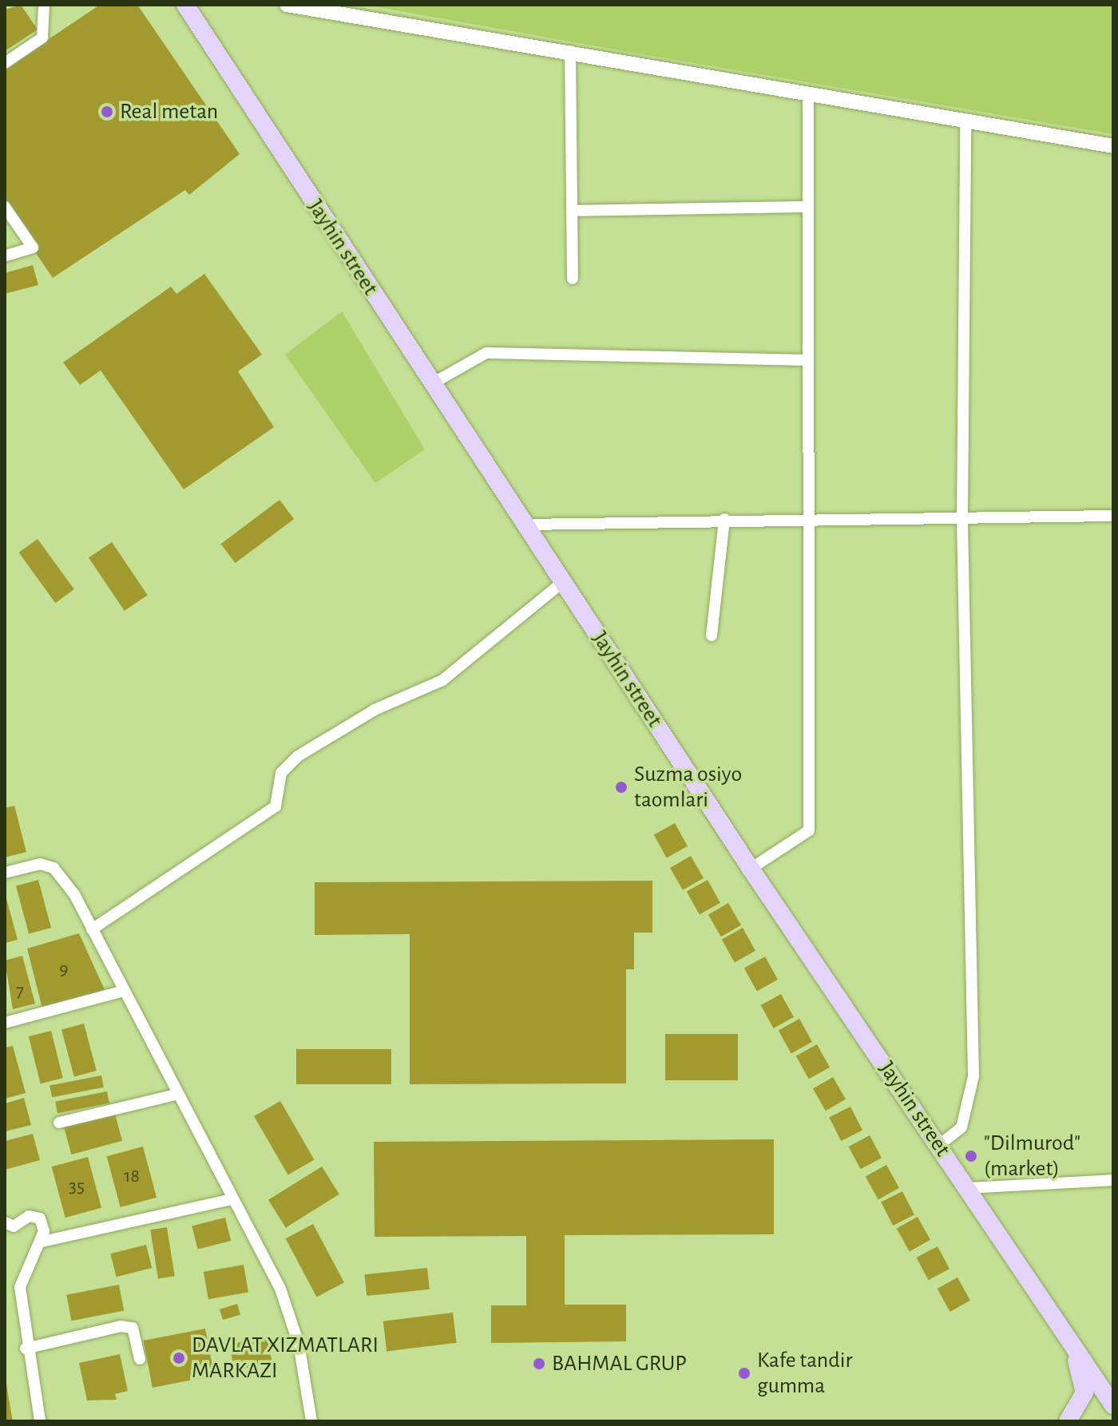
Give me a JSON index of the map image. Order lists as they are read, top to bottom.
{
  "streets": {
    "main road": ["Jayhin street"]
  },
  "places": [
    "Real metan",
    "Suzma osiyo taomlari",
    "\"Dilmurod\" (market)",
    "DAVLAT XIZMATLARI MARKAZI",
    "BAHMAL GRUP",
    "Kafe tandir gumma"
  ],
  "house_numbers": [
    "9",
    "7",
    "18",
    "35"
  ]
}
